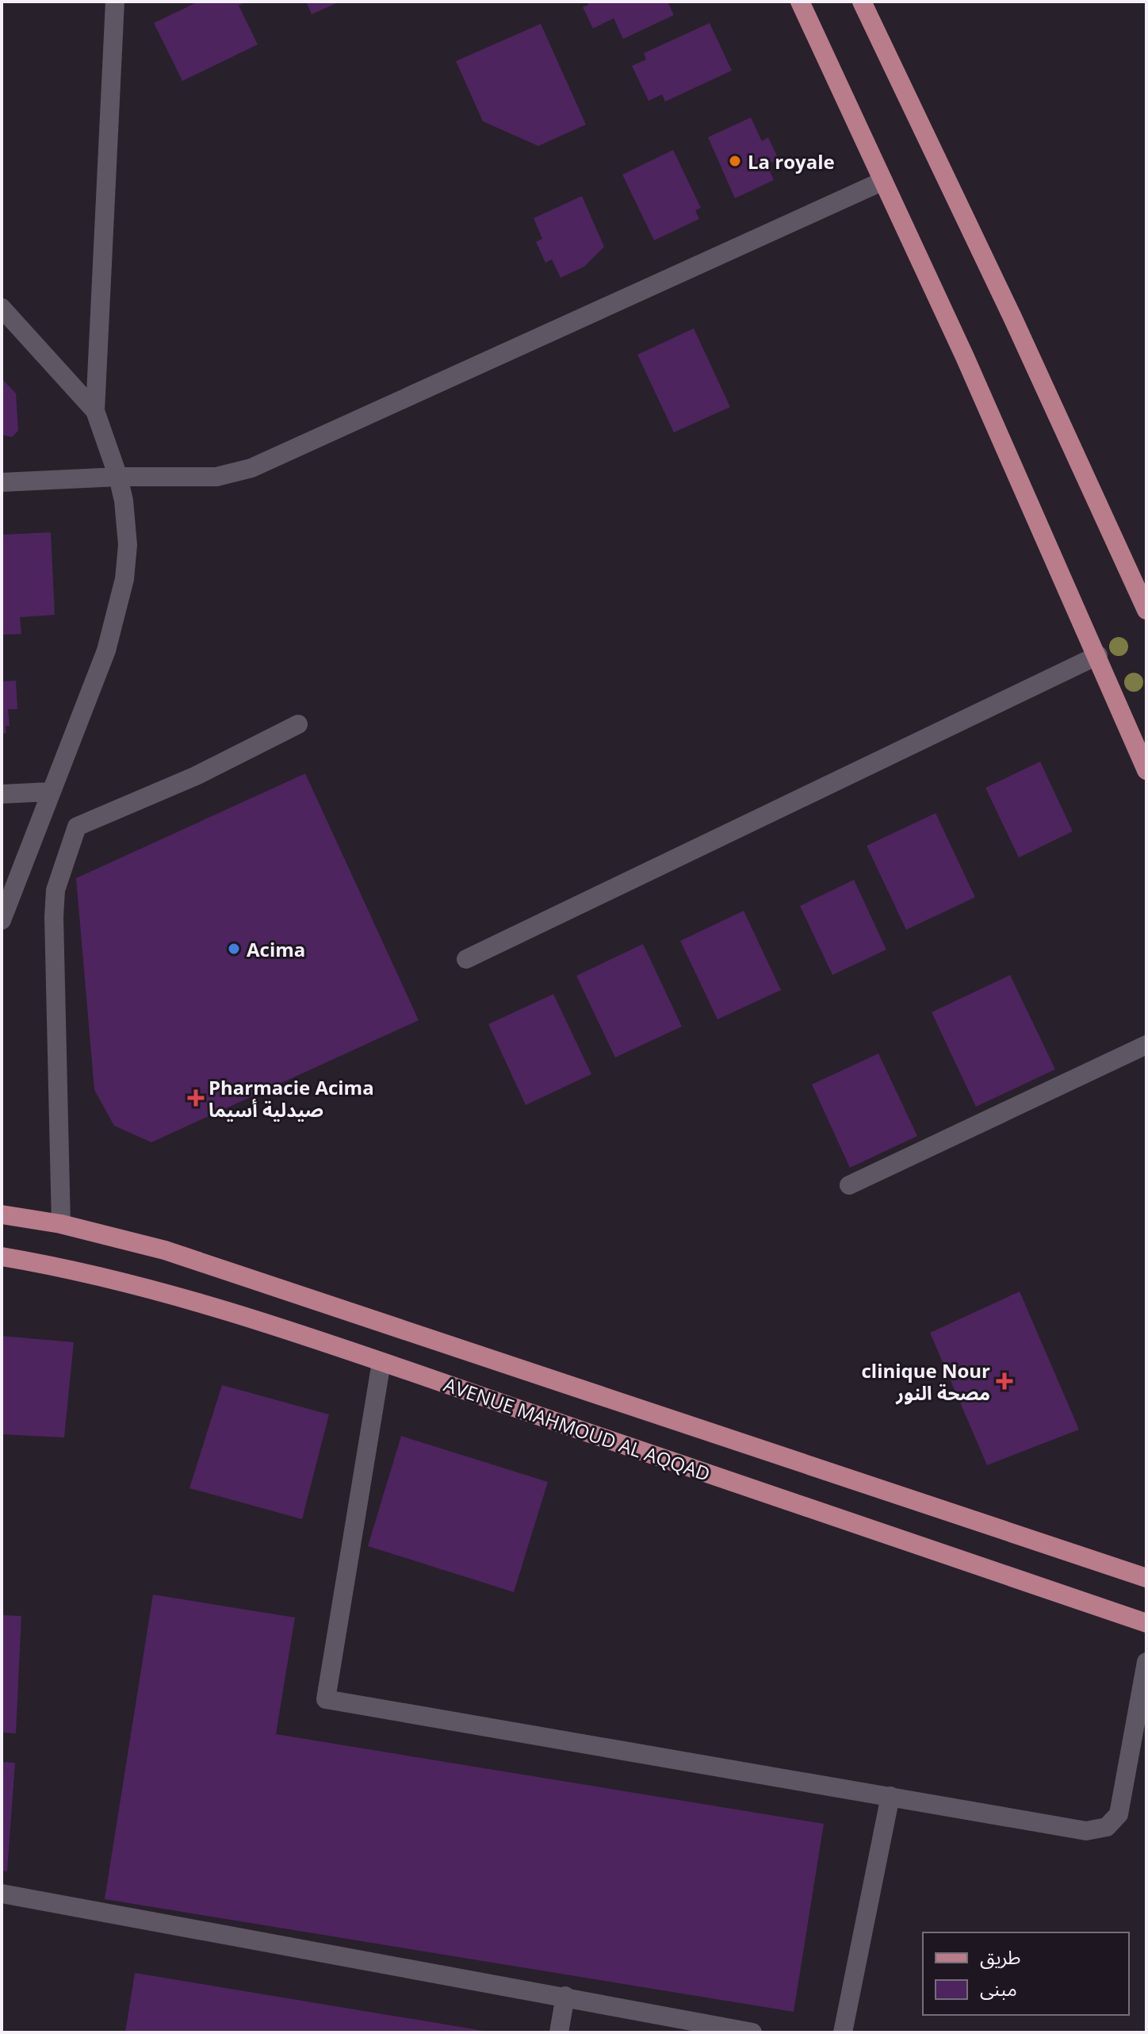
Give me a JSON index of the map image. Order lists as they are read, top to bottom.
{
  "streets": {
    "main road": ["AVENUE MAHMOUD AL AQQAD"]
  },
  "places": {
    "other": ["La royale", "Acima"],
    "health": ["Pharmacie Acima صيدلية أسيما", "clinique Nour مصحة النور"]
  },
  "legend": ["طريق", "مبنى"]
}
